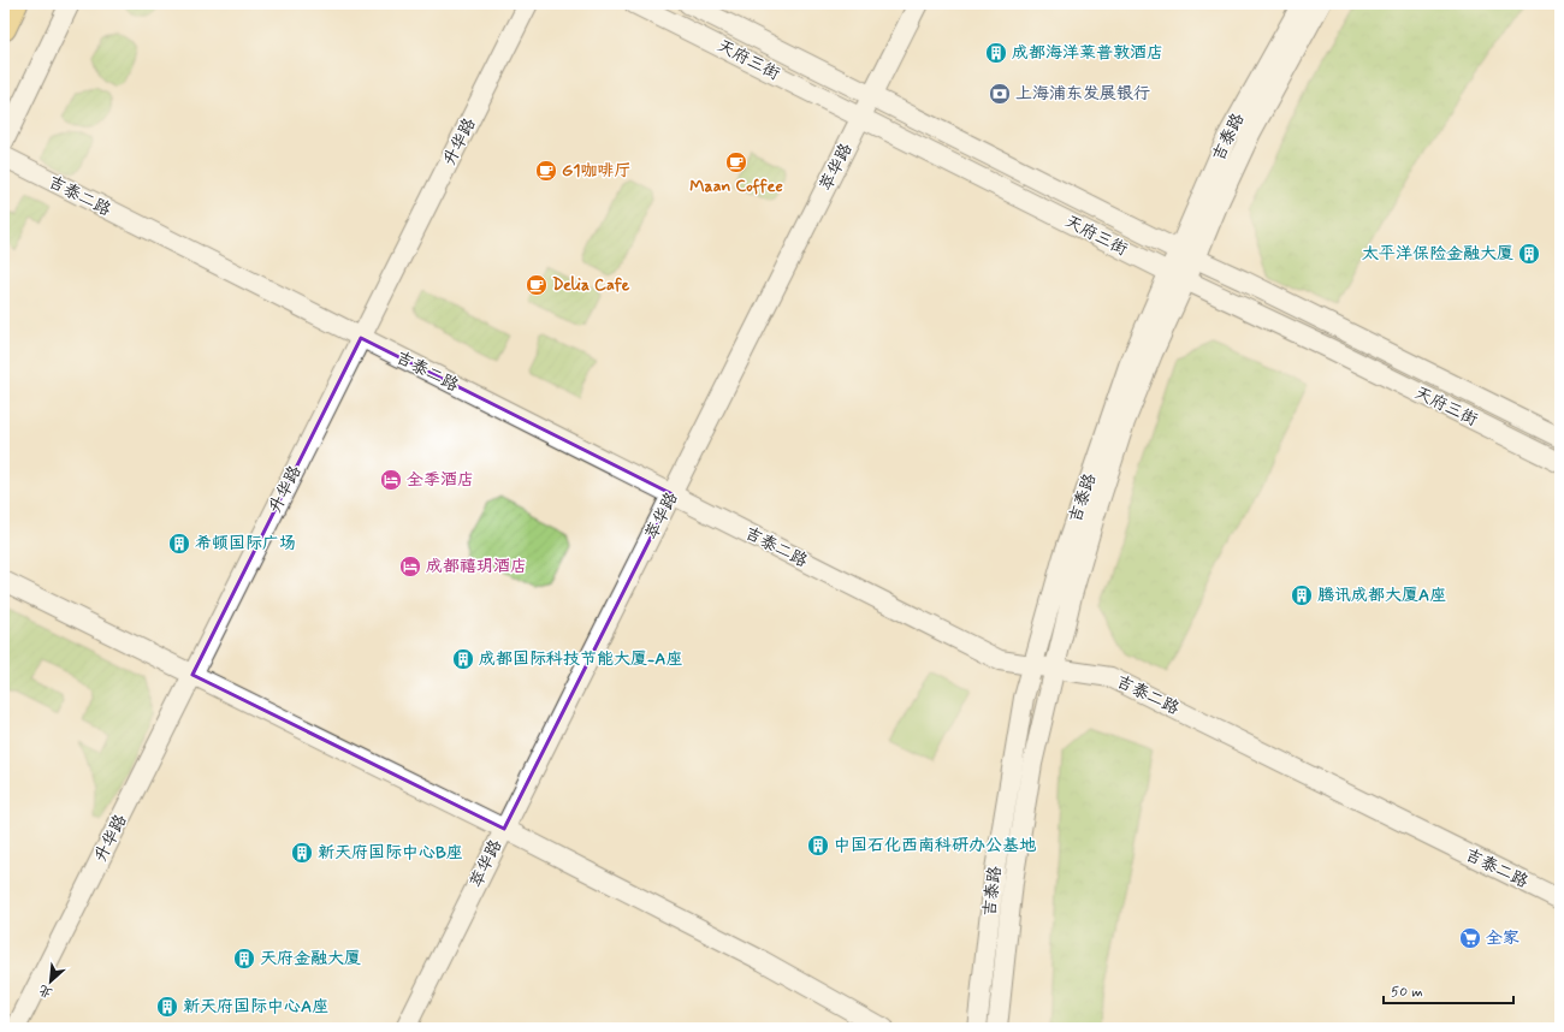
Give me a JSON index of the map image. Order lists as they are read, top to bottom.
{
  "streets": {
    "street": [
      "天府三街",
      "吉泰路",
      "升华路",
      "萃华路",
      "吉泰二路"
    ]
  },
  "crossings": [
    ["天府三街", "吉泰路"],
    ["天府三街", "萃华路"],
    ["吉泰路", "吉泰二路"],
    ["升华路", "吉泰二路"],
    ["萃华路", "吉泰二路"]
  ],
  "places": {
    "building": [
      "成都海洋莱普敦酒店",
      "太平洋保险金融大厦",
      "希顿国际广场",
      "腾讯成都大厦A座",
      "成都国际科技节能大厦-A座",
      "中国石化西南科研办公基地",
      "新天府国际中心B座",
      "天府金融大厦",
      "新天府国际中心A座"
    ],
    "bank": ["上海浦东发展银行"],
    "cafe": ["Maan Coffee", "G1咖啡厅", "Delia Cafe"],
    "hotel": ["全季酒店", "成都禧玥酒店"],
    "supermarket": ["全家"]
  },
  "scale_bar": "50 m",
  "north": "bottom left"
}
